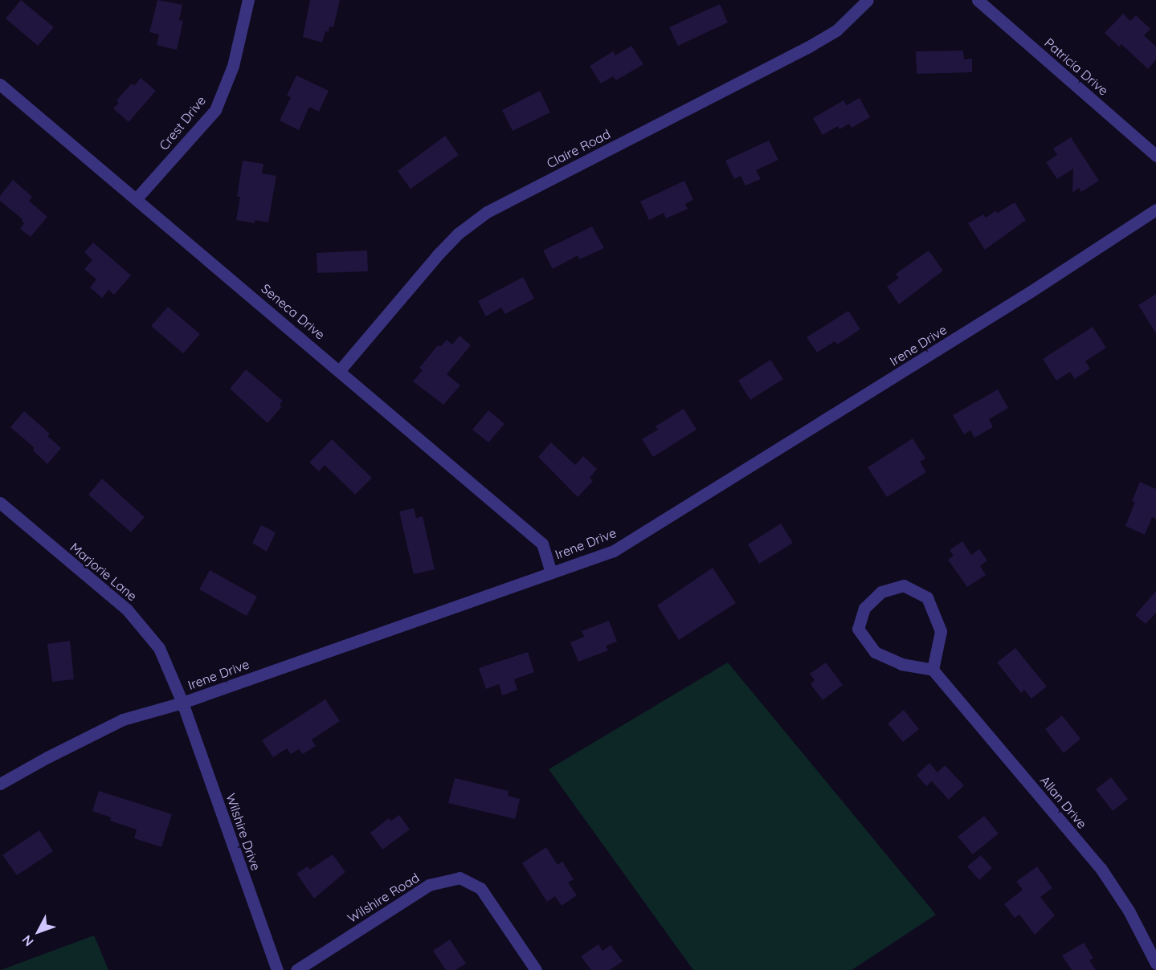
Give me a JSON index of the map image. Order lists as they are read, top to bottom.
{
  "streets": {
    "street": [
      "Patricia Drive",
      "Crest Drive",
      "Claire Road",
      "Seneca Drive",
      "Irene Drive",
      "Marjorie Lane",
      "Allan Drive",
      "Wilshire Drive",
      "Wilshire Road"
    ]
  },
  "crossings": [
    ["Crest Drive", "Seneca Drive"],
    ["Claire Road", "Seneca Drive"],
    ["Seneca Drive", "Irene Drive"],
    ["Irene Drive", "Marjorie Lane"],
    ["Irene Drive", "Wilshire Drive"],
    ["Marjorie Lane", "Wilshire Drive"]
  ],
  "north": "bottom left"
}
